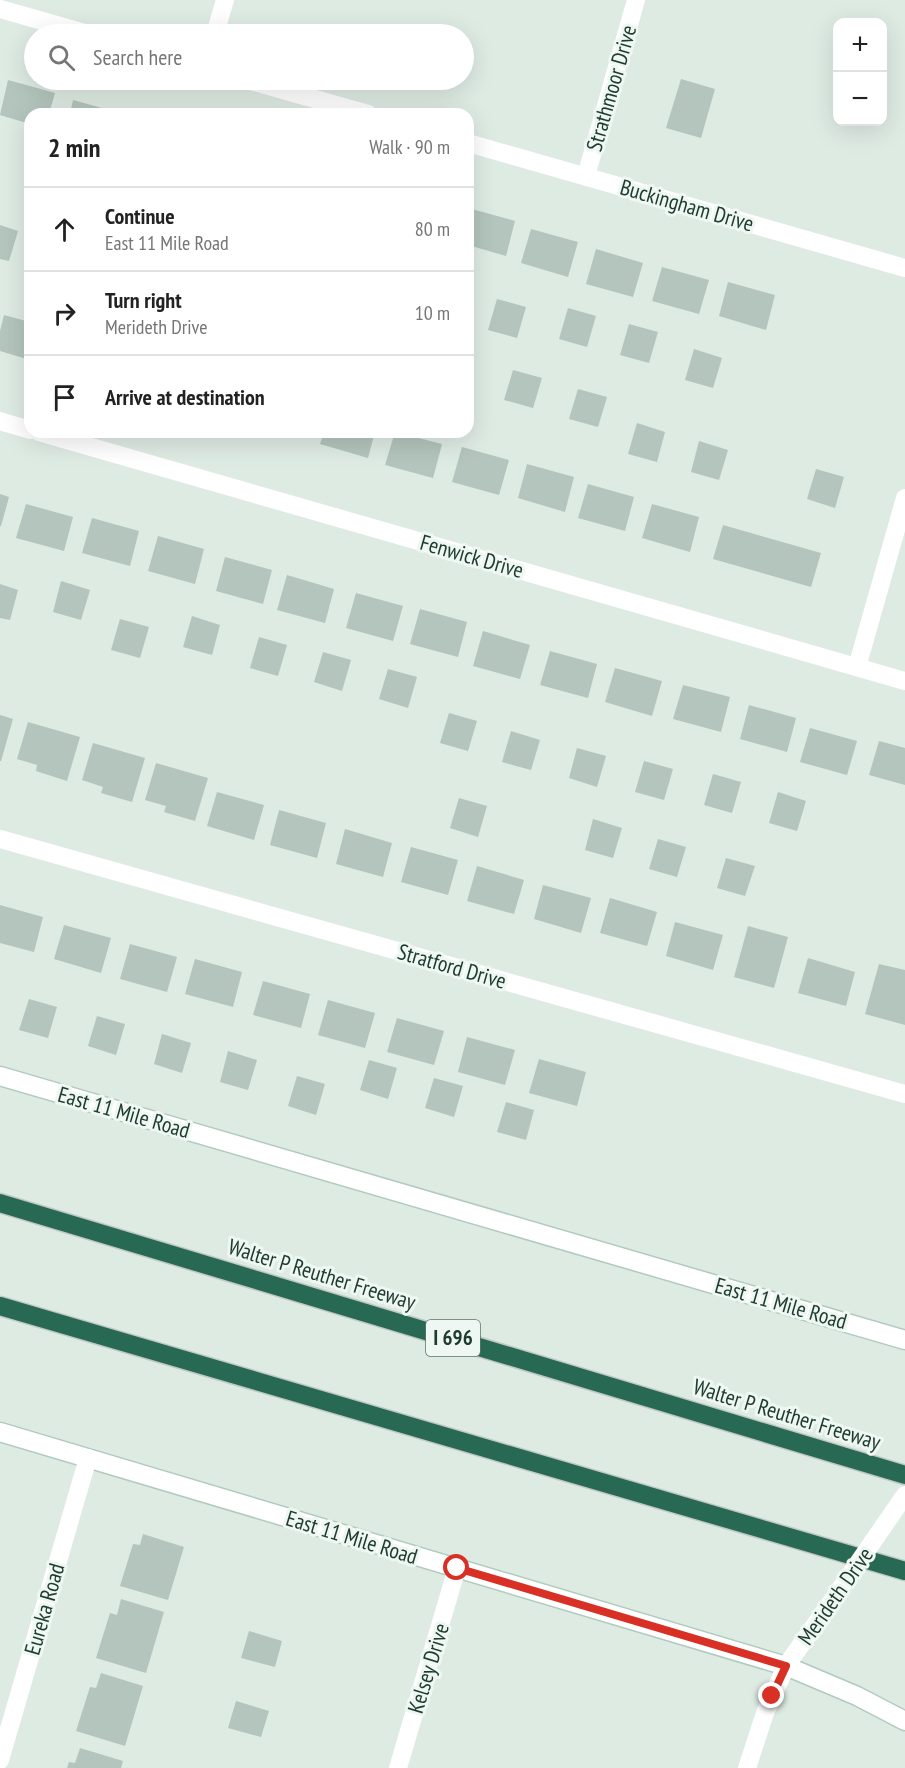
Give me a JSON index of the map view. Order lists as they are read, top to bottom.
{
  "streets": {
    "highway": ["Walter P Reuther Freeway", "I 696"],
    "street": [
      "Strathmoor Drive",
      "Buckingham Drive",
      "Fenwick Drive",
      "Stratford Drive",
      "East 11 Mile Road",
      "Merideth Drive",
      "Eureka Road",
      "Kelsey Drive"
    ]
  },
  "crossings": [
    ["Strathmoor Drive", "Buckingham Drive"],
    ["East 11 Mile Road", "Merideth Drive"],
    ["East 11 Mile Road", "Eureka Road"],
    ["East 11 Mile Road", "Kelsey Drive"]
  ],
  "page": {
    "map_buttons": ["+", "−"],
    "search": "Search here",
    "heading": ["2 min", "Walk · 90 m"],
    "list": [
      ["Continue", "East 11 Mile Road", "80 m"],
      ["Turn right", "Merideth Drive", "10 m"],
      "Arrive at destination"
    ]
  }
}
